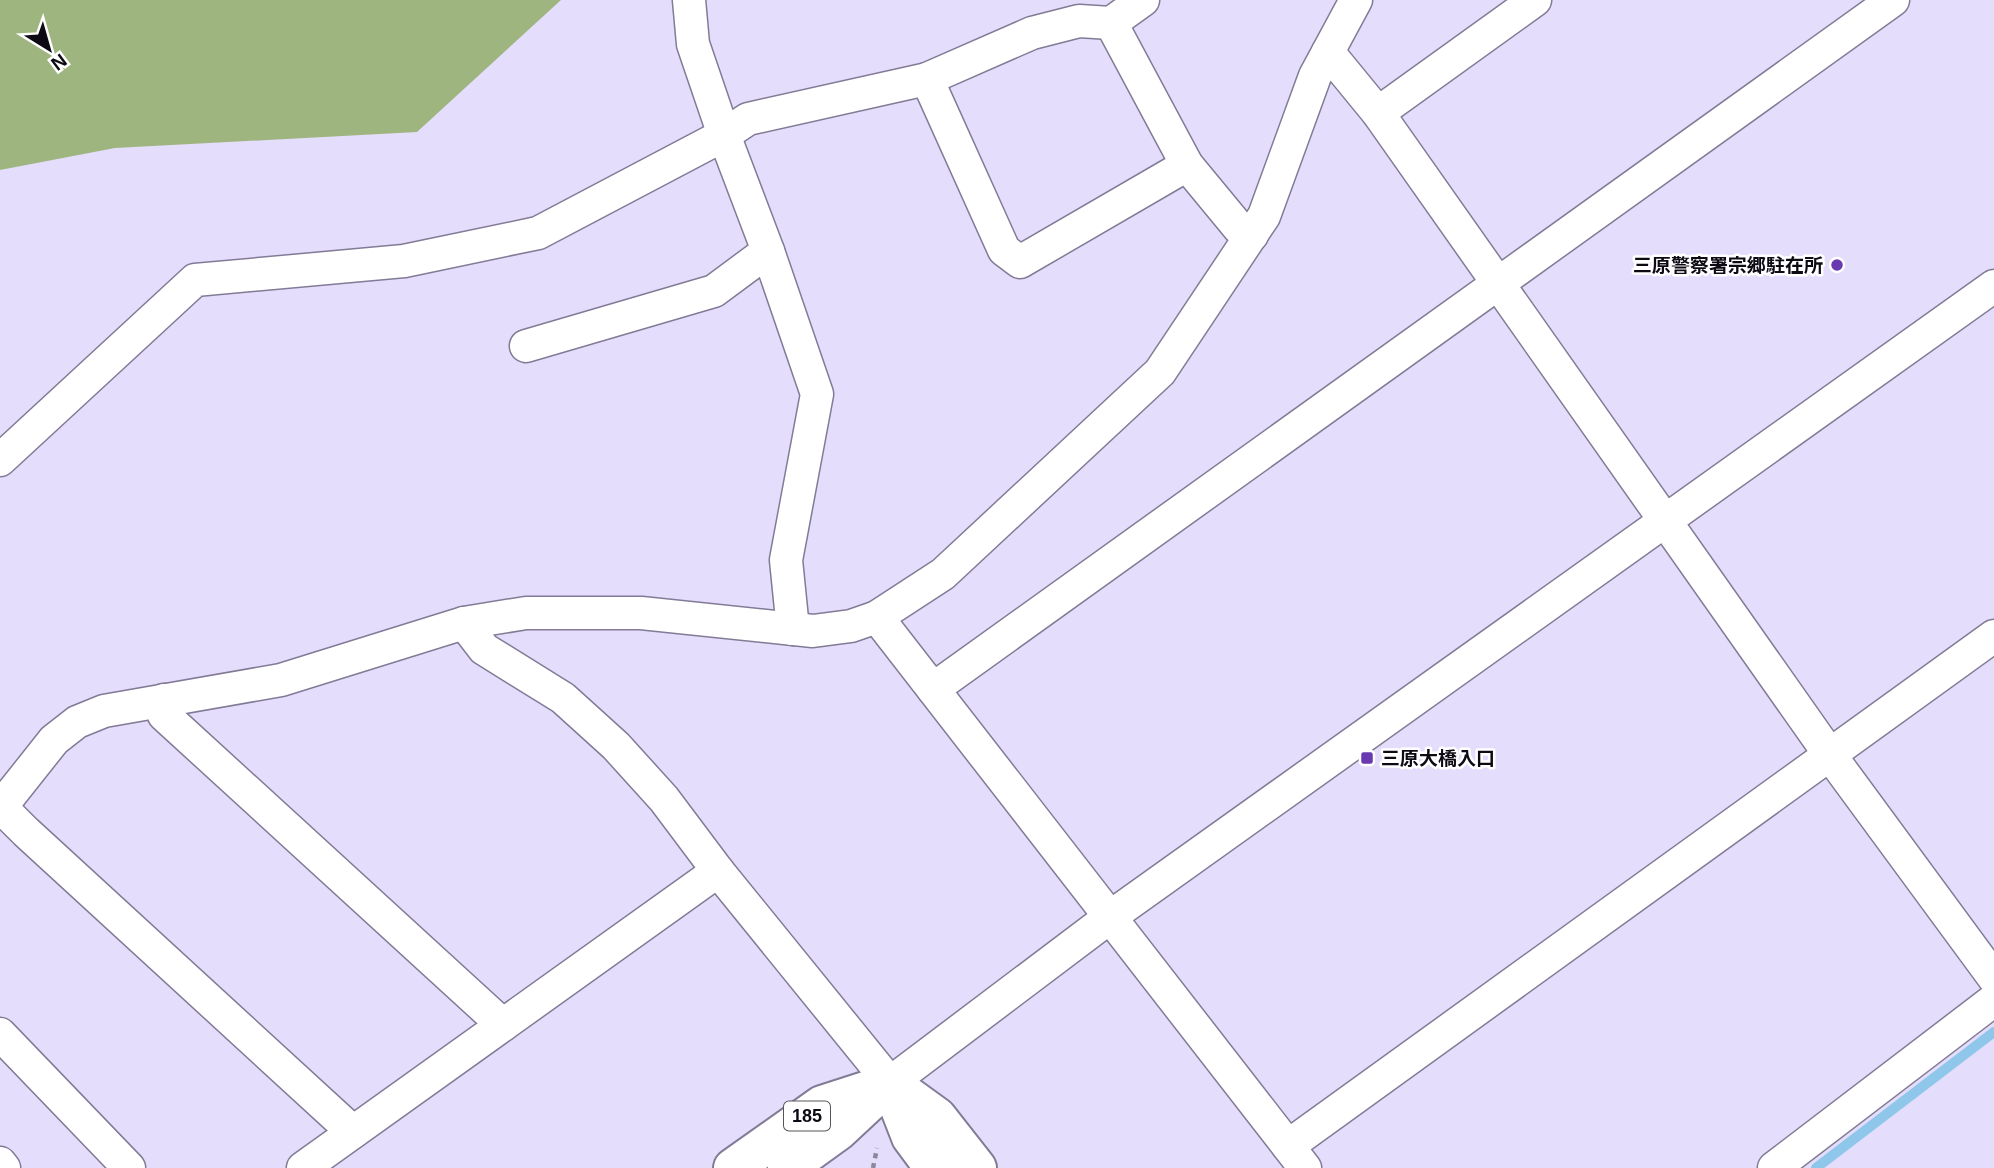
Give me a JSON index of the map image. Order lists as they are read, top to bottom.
{
  "streets": {
    "highway": ["185"]
  },
  "places": {
    "other": ["三原警察署宗郷駐在所"],
    "transit": ["三原大橋入口"]
  },
  "north": "bottom right"
}
